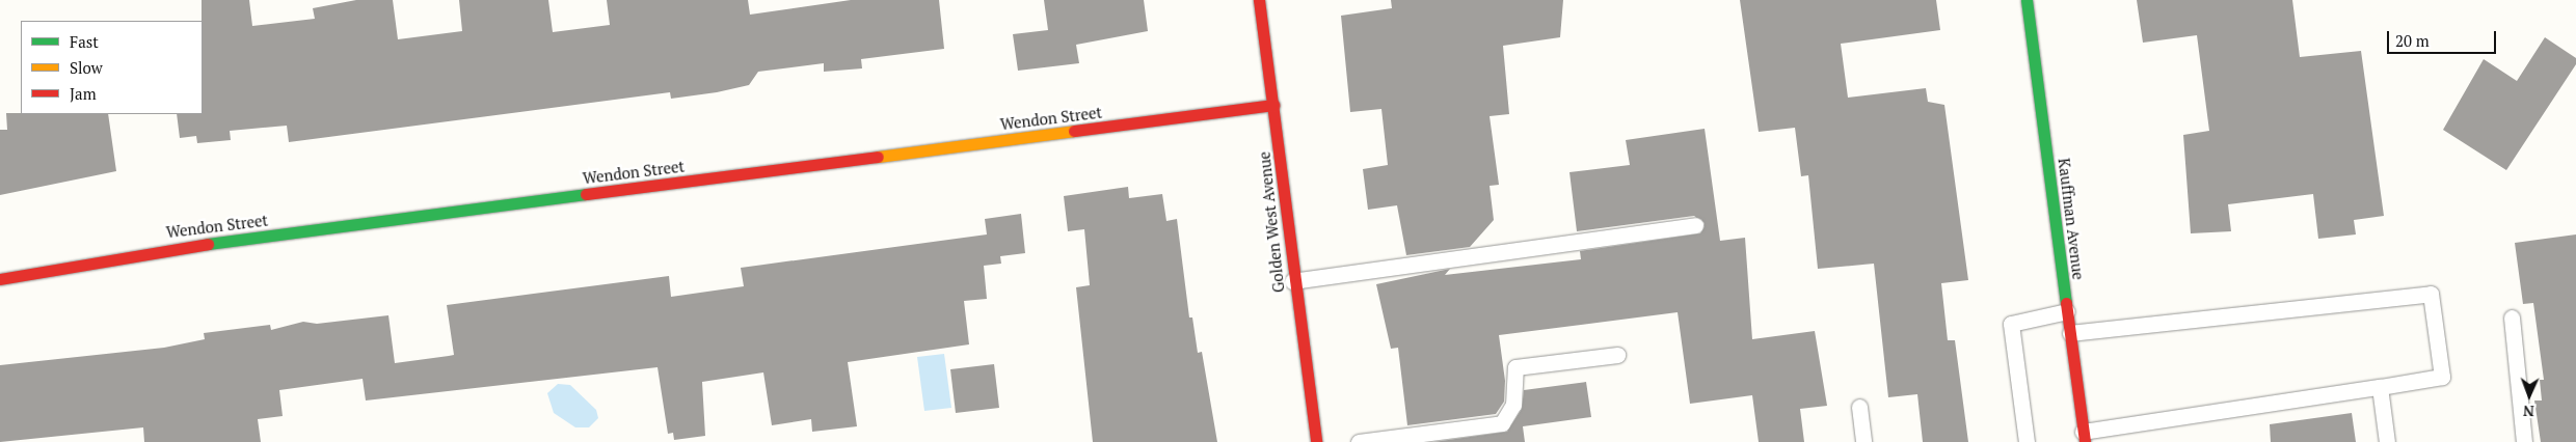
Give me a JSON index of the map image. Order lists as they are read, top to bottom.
{
  "streets": {
    "street": ["Wendon Street", "Kauffman Avenue", "Golden West Avenue"]
  },
  "crossings": [
    ["Wendon Street", "Golden West Avenue"]
  ],
  "legend": ["Fast", "Slow", "Jam"],
  "scale_bar": "20 m",
  "north": "bottom"
}
